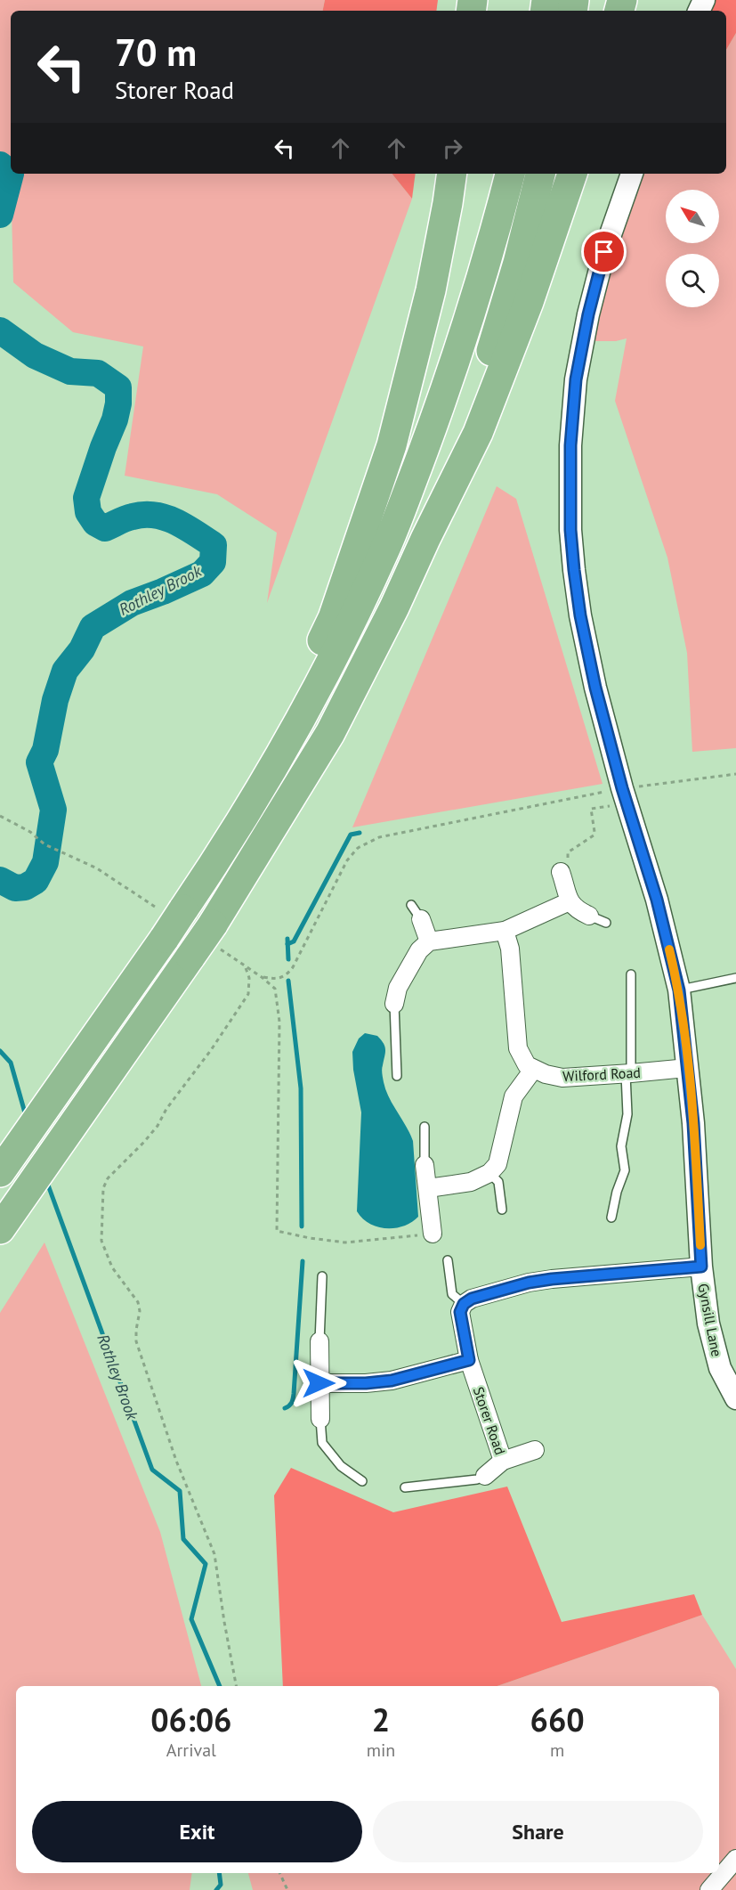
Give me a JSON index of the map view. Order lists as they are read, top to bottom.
{
  "streets": {
    "street": ["Wilford Road", "Gynsill Lane", "Storer Road"]
  },
  "crossings": [
    ["Wilford Road", "Gynsill Lane"]
  ],
  "water": ["Rothley Brook"],
  "north": "top left",
  "page": {
    "turn": ["70 m", "Storer Road"],
    "eta": [
      "06:06",
      "Arrival",
      "2",
      "min",
      "660",
      "m"
    ],
    "buttons": ["Exit", "Share"]
  }
}
